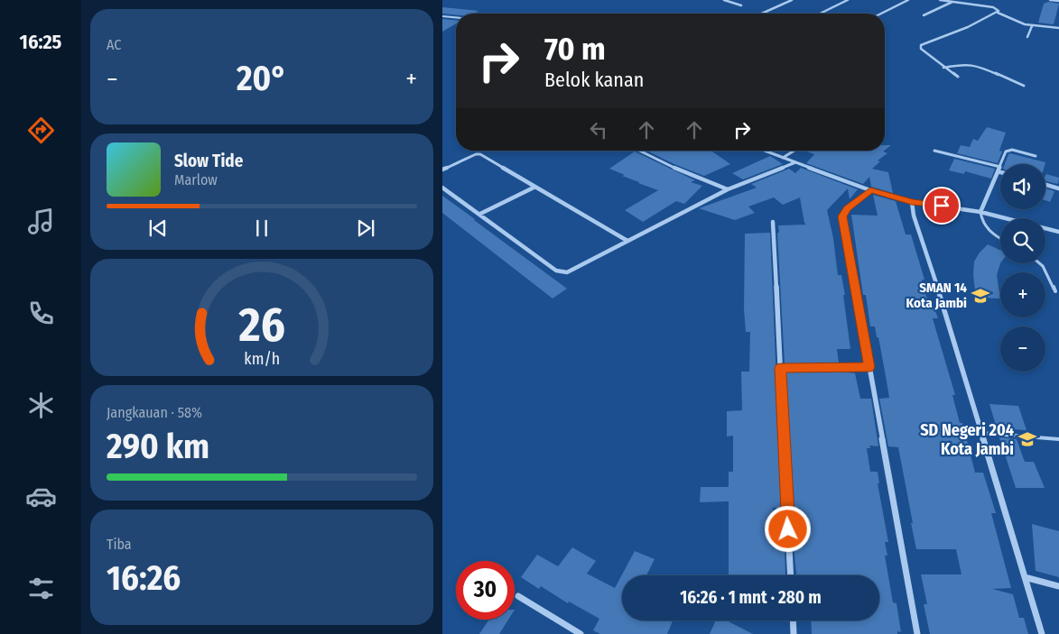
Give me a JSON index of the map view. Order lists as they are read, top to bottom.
{
  "places": {
    "school or university": ["SMAN 14 Kota Jambi", "SD Negeri 204 Kota Jambi"]
  },
  "page": {
    "tabs": "16:25",
    "tile": [
      "AC",
      ["Jangkauan · 58%", "290 km"],
      ["Tiba", "16:26"]
    ],
    "turn": ["70 m", "Belok kanan"],
    "heat": ["−", "20°", "+"],
    "song": ["Slow Tide", "Marlow"],
    "map_buttons": ["+", "−"],
    "limit": "30",
    "trip": "16:26 · 1 mnt · 280 m",
    "gauge": ["26", "km/h"]
  }
}
